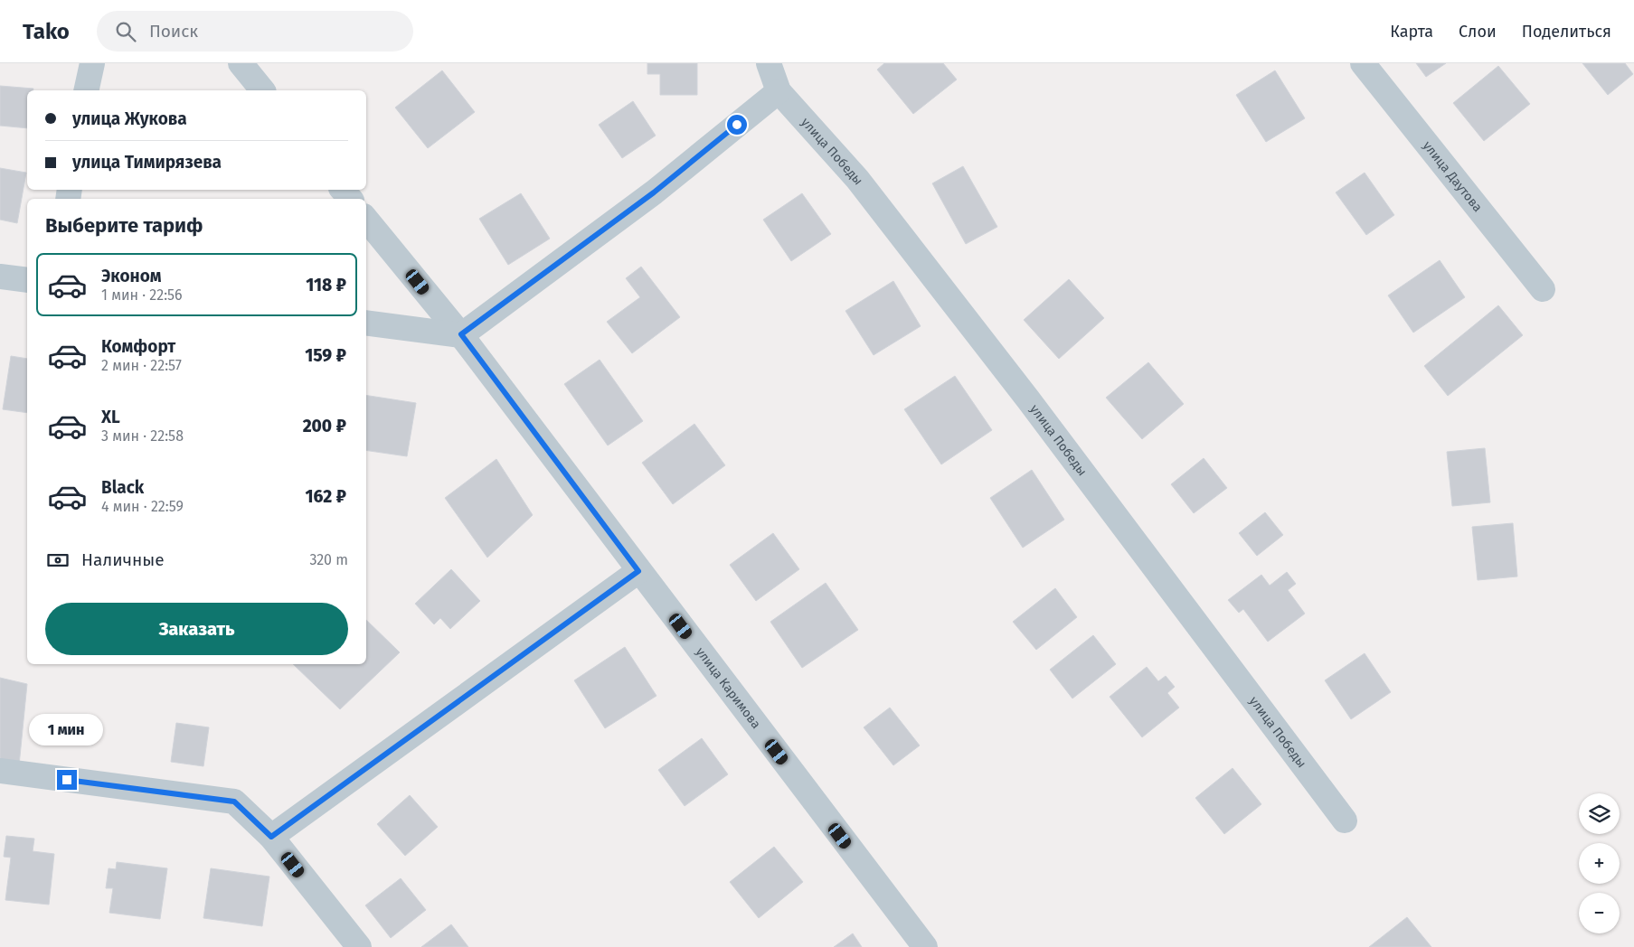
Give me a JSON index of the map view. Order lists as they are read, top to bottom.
{
  "streets": {
    "street": ["улица Победы", "улица Даутова", "улица Каримова"]
  },
  "page": {
    "header": "Tako",
    "search": "Поиск",
    "nav": ["Карта", "Слои", "Поделиться"],
    "banner": ["улица Жукова", "улица Тимирязева"],
    "heading": "Выберите тариф",
    "list": [
      {
        "name": "Эконом",
        "note": "1 мин · 22:56",
        "value": "118 ₽"
      },
      {
        "name": "Комфорт",
        "note": "2 мин · 22:57",
        "value": "159 ₽"
      },
      {
        "name": "XL",
        "note": "3 мин · 22:58",
        "value": "200 ₽"
      },
      {
        "name": "Black",
        "note": "4 мин · 22:59",
        "value": "162 ₽"
      }
    ],
    "pay": ["Наличные", "320 m"],
    "buttons": "Заказать",
    "bubble": "1 мин",
    "map_buttons": ["+", "−"]
  }
}
